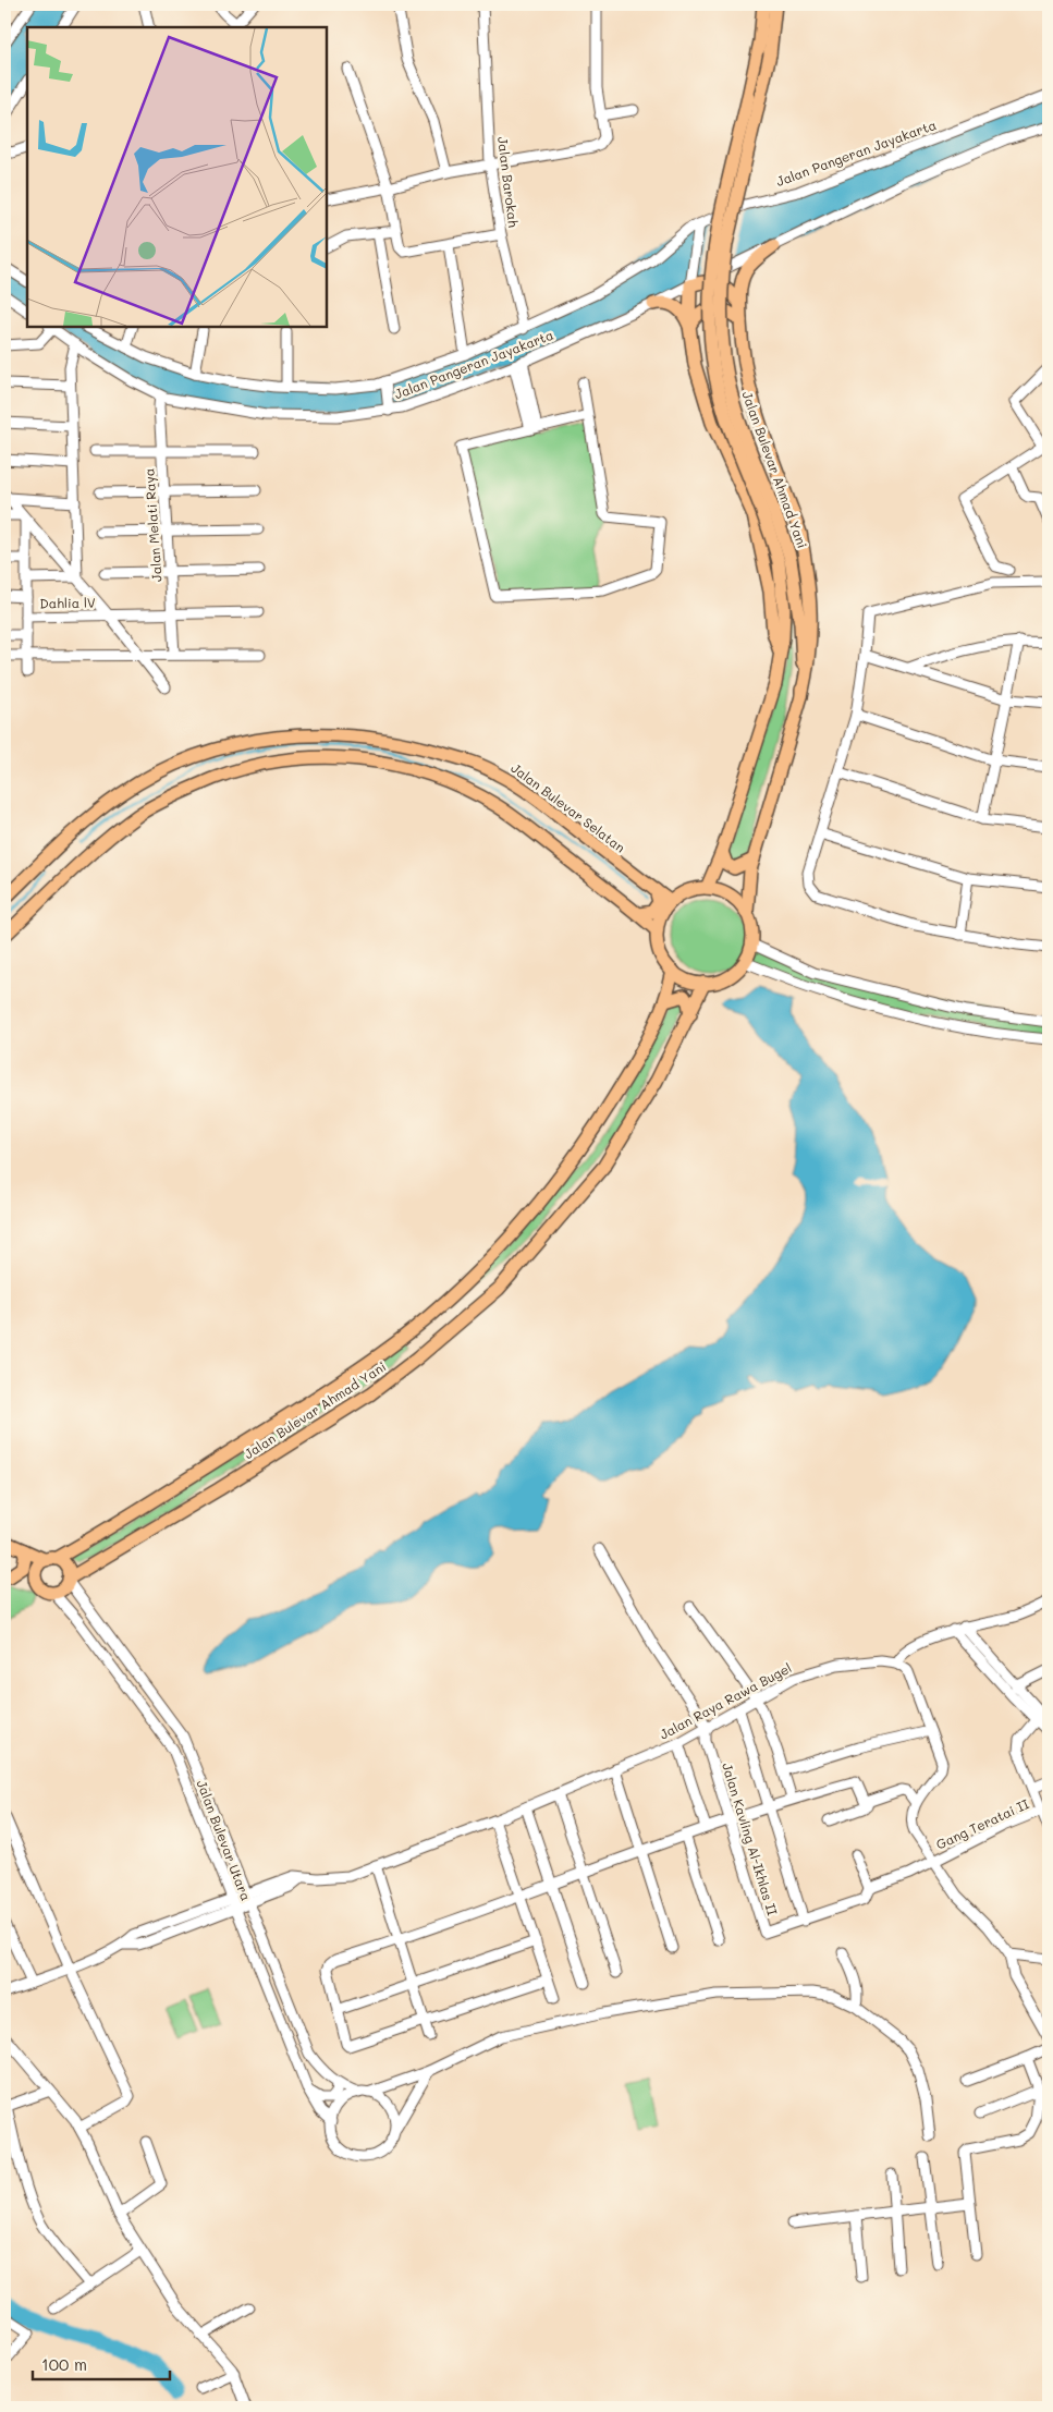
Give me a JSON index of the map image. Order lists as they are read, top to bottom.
{
  "streets": {
    "main road": ["Jalan Bulevar Ahmad Yani", "Jalan Bulevar Selatan"],
    "street": [
      "Jalan Pangeran Jayakarta",
      "Jalan Barokah",
      "Jalan Melati Raya",
      "Dahlia lV",
      "Jalan Raya Rawa Bugel",
      "Gang Teratai II",
      "Jalan Kavling Al-Ikhlas II",
      "Jalan Bulevar Utara"
    ]
  },
  "crossings": [
    ["Jalan Pangeran Jayakarta", "Jalan Barokah"],
    ["Jalan Pangeran Jayakarta", "Jalan Melati Raya"],
    ["Jalan Bulevar Ahmad Yani", "Jalan Bulevar Selatan"],
    ["Jalan Bulevar Ahmad Yani", "Jalan Bulevar Utara"],
    ["Jalan Melati Raya", "Dahlia lV"],
    ["Jalan Raya Rawa Bugel", "Jalan Kavling Al-Ikhlas II"],
    ["Jalan Raya Rawa Bugel", "Jalan Bulevar Utara"],
    ["Gang Teratai II", "Jalan Kavling Al-Ikhlas II"]
  ],
  "scale_bar": "100 m"
}
